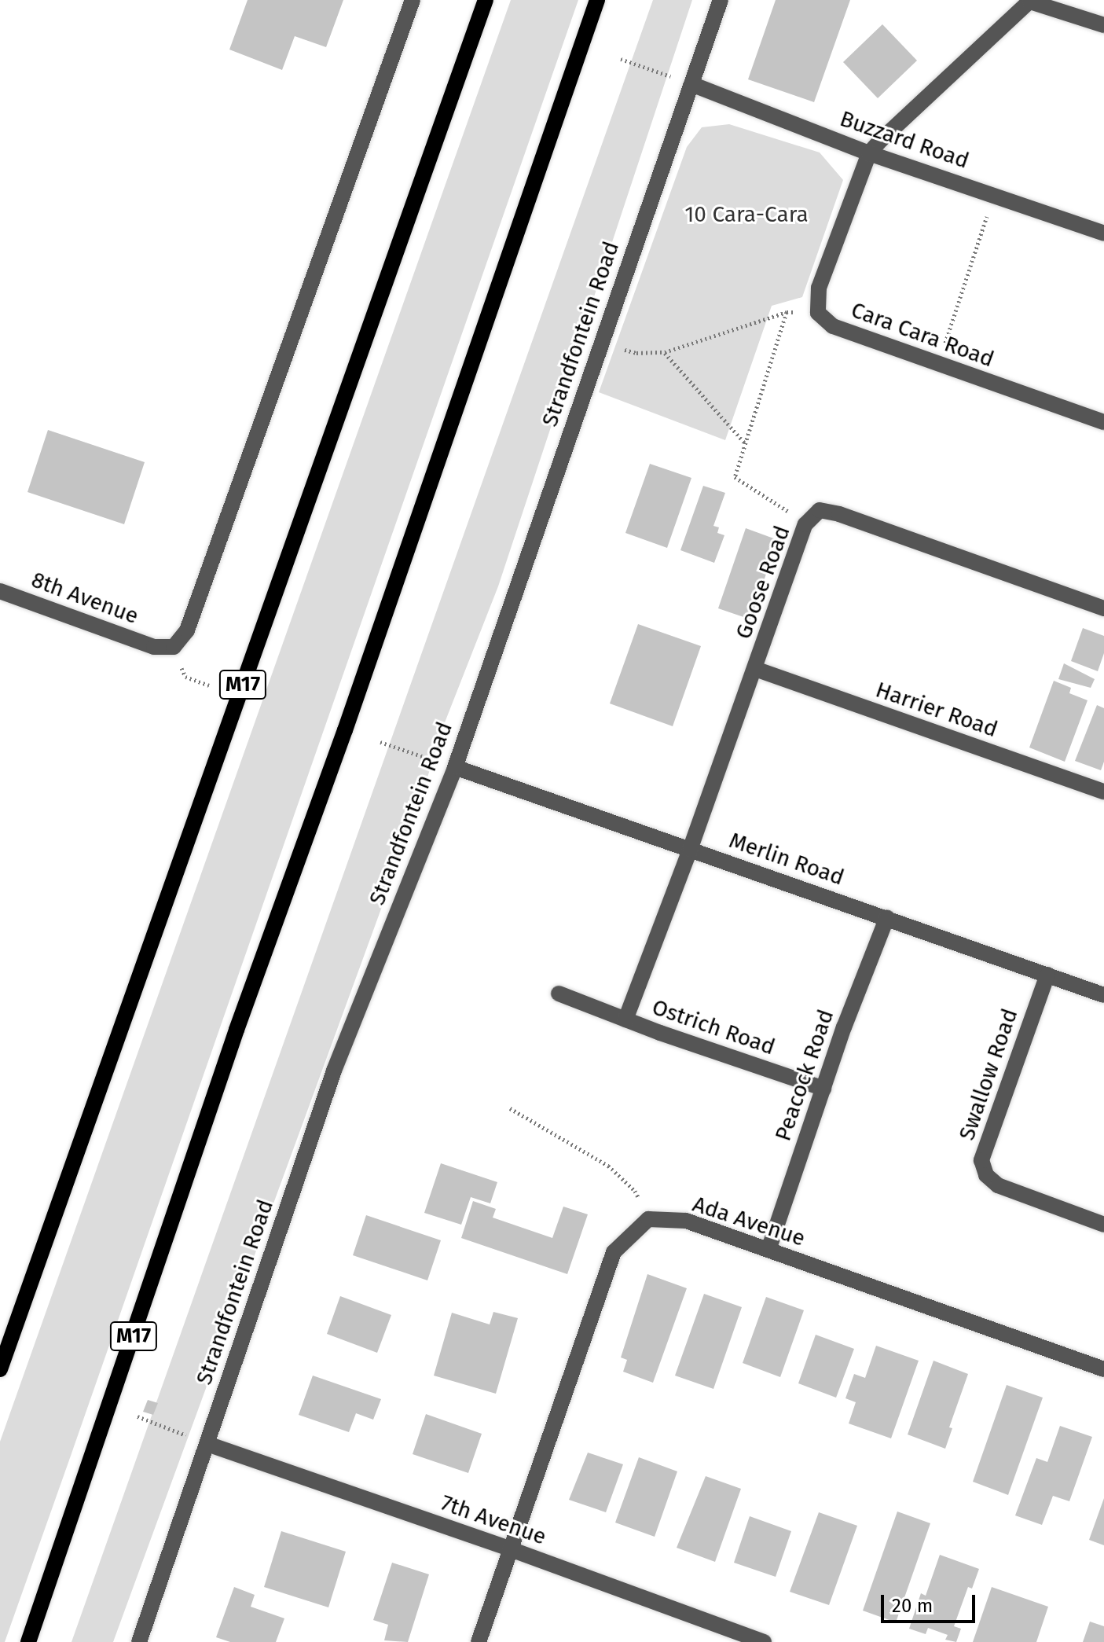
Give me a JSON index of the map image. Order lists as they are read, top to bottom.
{
  "streets": {
    "main road": ["M17"],
    "street": [
      "Buzzard Road",
      "Strandfontein Road",
      "Cara Cara Road",
      "Goose Road",
      "8th Avenue",
      "Harrier Road",
      "Merlin Road",
      "Ostrich Road",
      "Swallow Road",
      "Peacock Road",
      "Ada Avenue",
      "7th Avenue"
    ]
  },
  "crossings": [
    ["Buzzard Road", "Strandfontein Road"],
    ["Buzzard Road", "Cara Cara Road"],
    ["Strandfontein Road", "Merlin Road"],
    ["Strandfontein Road", "7th Avenue"],
    ["Goose Road", "Harrier Road"],
    ["Goose Road", "Merlin Road"],
    ["Goose Road", "Ostrich Road"],
    ["Merlin Road", "Ostrich Road"],
    ["Merlin Road", "Swallow Road"],
    ["Merlin Road", "Peacock Road"],
    ["Ostrich Road", "Peacock Road"],
    ["Peacock Road", "Ada Avenue"]
  ],
  "parks": ["10 Cara-Cara"],
  "scale_bar": "20 m"
}
